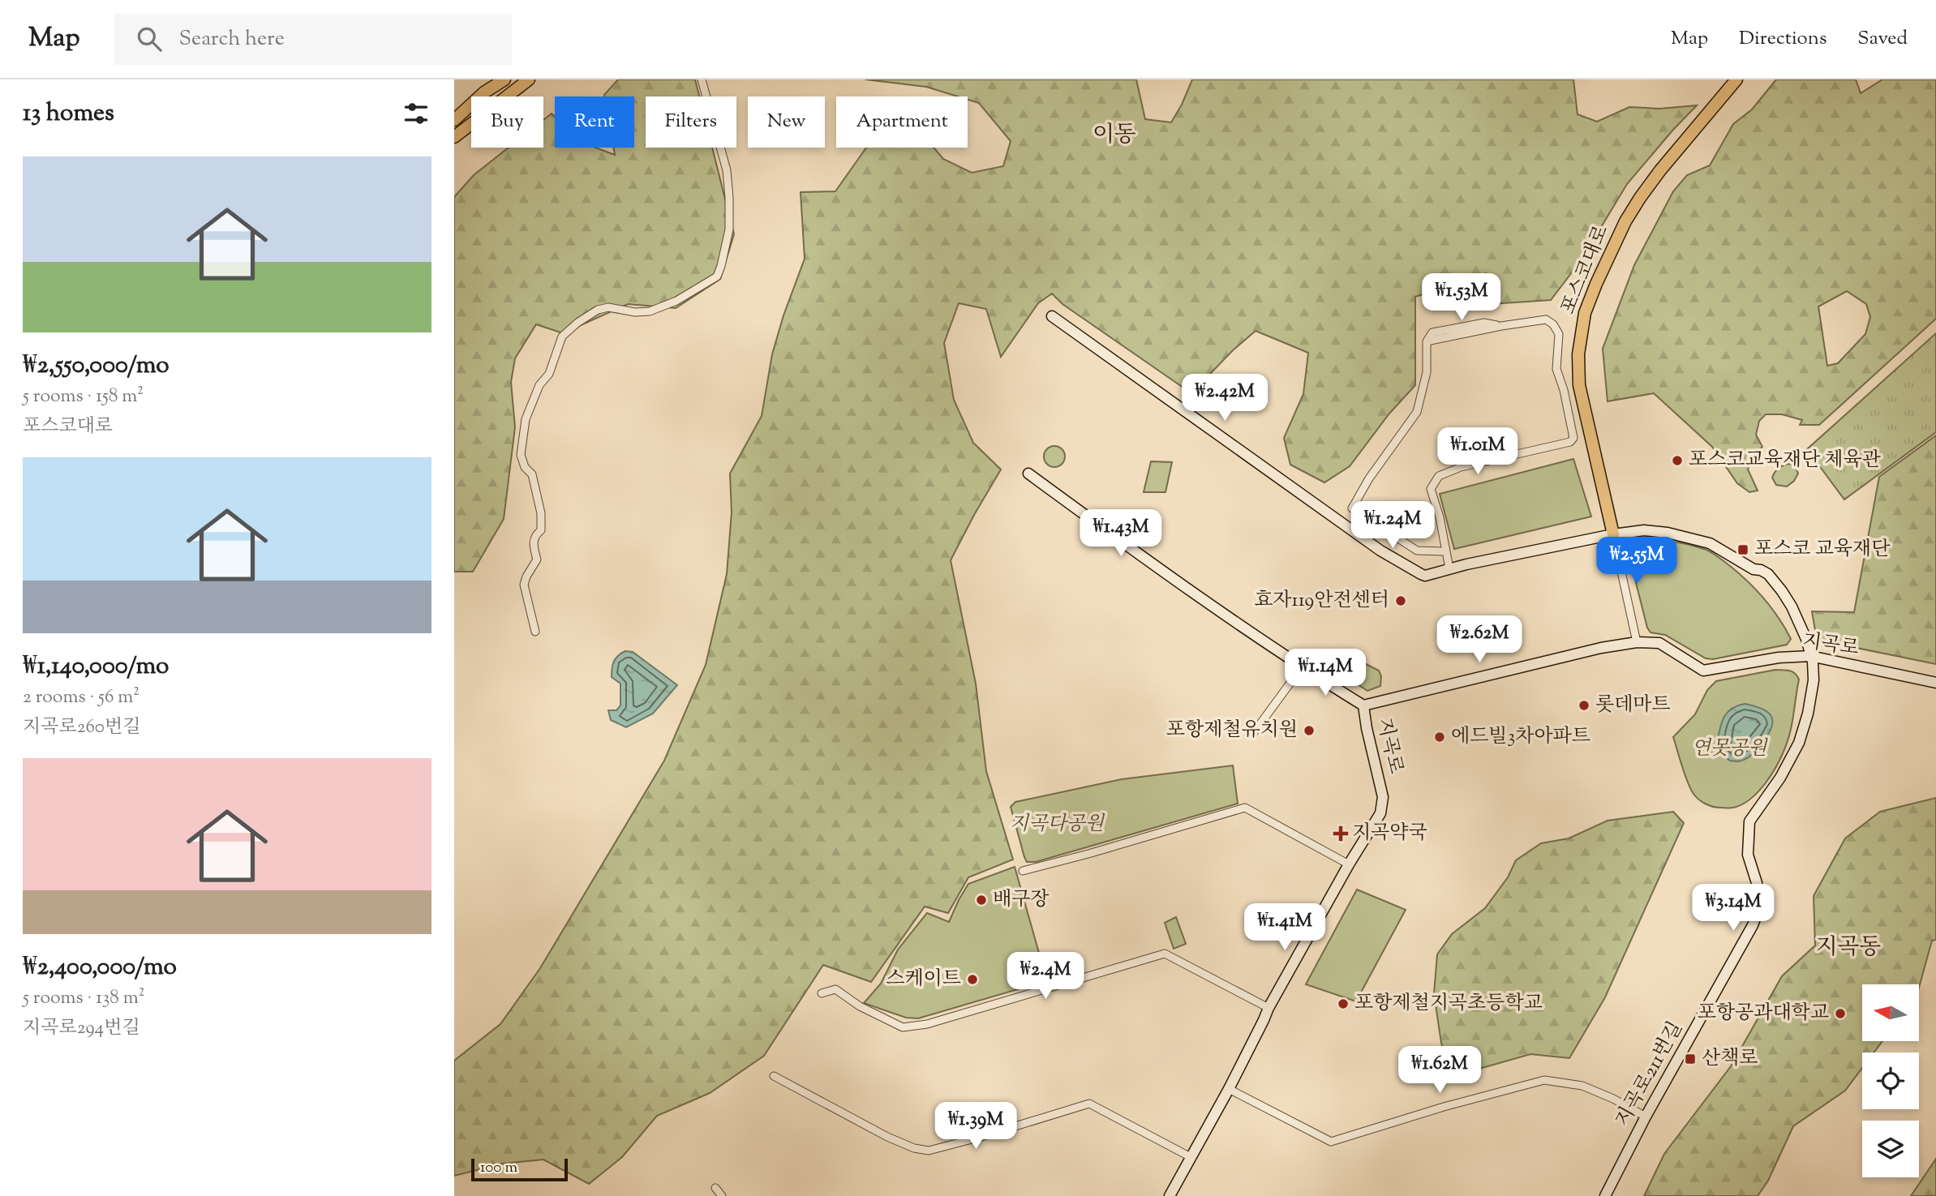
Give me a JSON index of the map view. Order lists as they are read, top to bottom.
{
  "streets": {
    "main road": ["포스코대로", "지곡로", "지곡로211번길"]
  },
  "crossings": [
    ["포스코대로", "지곡로"],
    ["포스코대로", "지곡로211번길"],
    ["지곡로", "지곡로211번길"]
  ],
  "districts": ["이동", "지곡동"],
  "parks": ["연못공원", "지곡다공원"],
  "places": {
    "other": [
      "포스코교육재단 체육관",
      "효자119안전센터",
      "롯데마트",
      "포항제철유치원",
      "에드빌3차아파트",
      "배구장",
      "스케이트",
      "포항제철지곡초등학교",
      "포항공과대학교"
    ],
    "transit": ["포스코 교육재단", "산책로"],
    "health": ["지곡약국"]
  },
  "scale_bar": "100 m",
  "north": "left",
  "page": {
    "header": "Map",
    "search": "Search here",
    "nav": ["Map", "Directions", "Saved"],
    "heading": "13 homes",
    "chip": [
      "Buy",
      "Rent",
      "Filters",
      "New",
      "Apartment"
    ],
    "list": [
      {
        "name": "₩2,550,000/mo",
        "note": "5 rooms · 158 m² · 포스코대로"
      },
      {
        "name": "₩1,140,000/mo",
        "note": "2 rooms · 56 m² · 지곡로260번길"
      },
      {
        "name": "₩2,400,000/mo",
        "note": "5 rooms · 138 m² · 지곡로294번길"
      }
    ],
    "price": [
      "₩1.53M",
      "₩2.42M",
      "₩1.01M",
      "₩1.24M",
      "₩1.43M",
      "₩2.55M",
      "₩2.62M",
      "₩1.14M",
      "₩3.14M",
      "₩1.41M",
      "₩2.4M",
      "₩1.62M",
      "₩1.39M"
    ],
    "scale": "100 m"
  }
}
